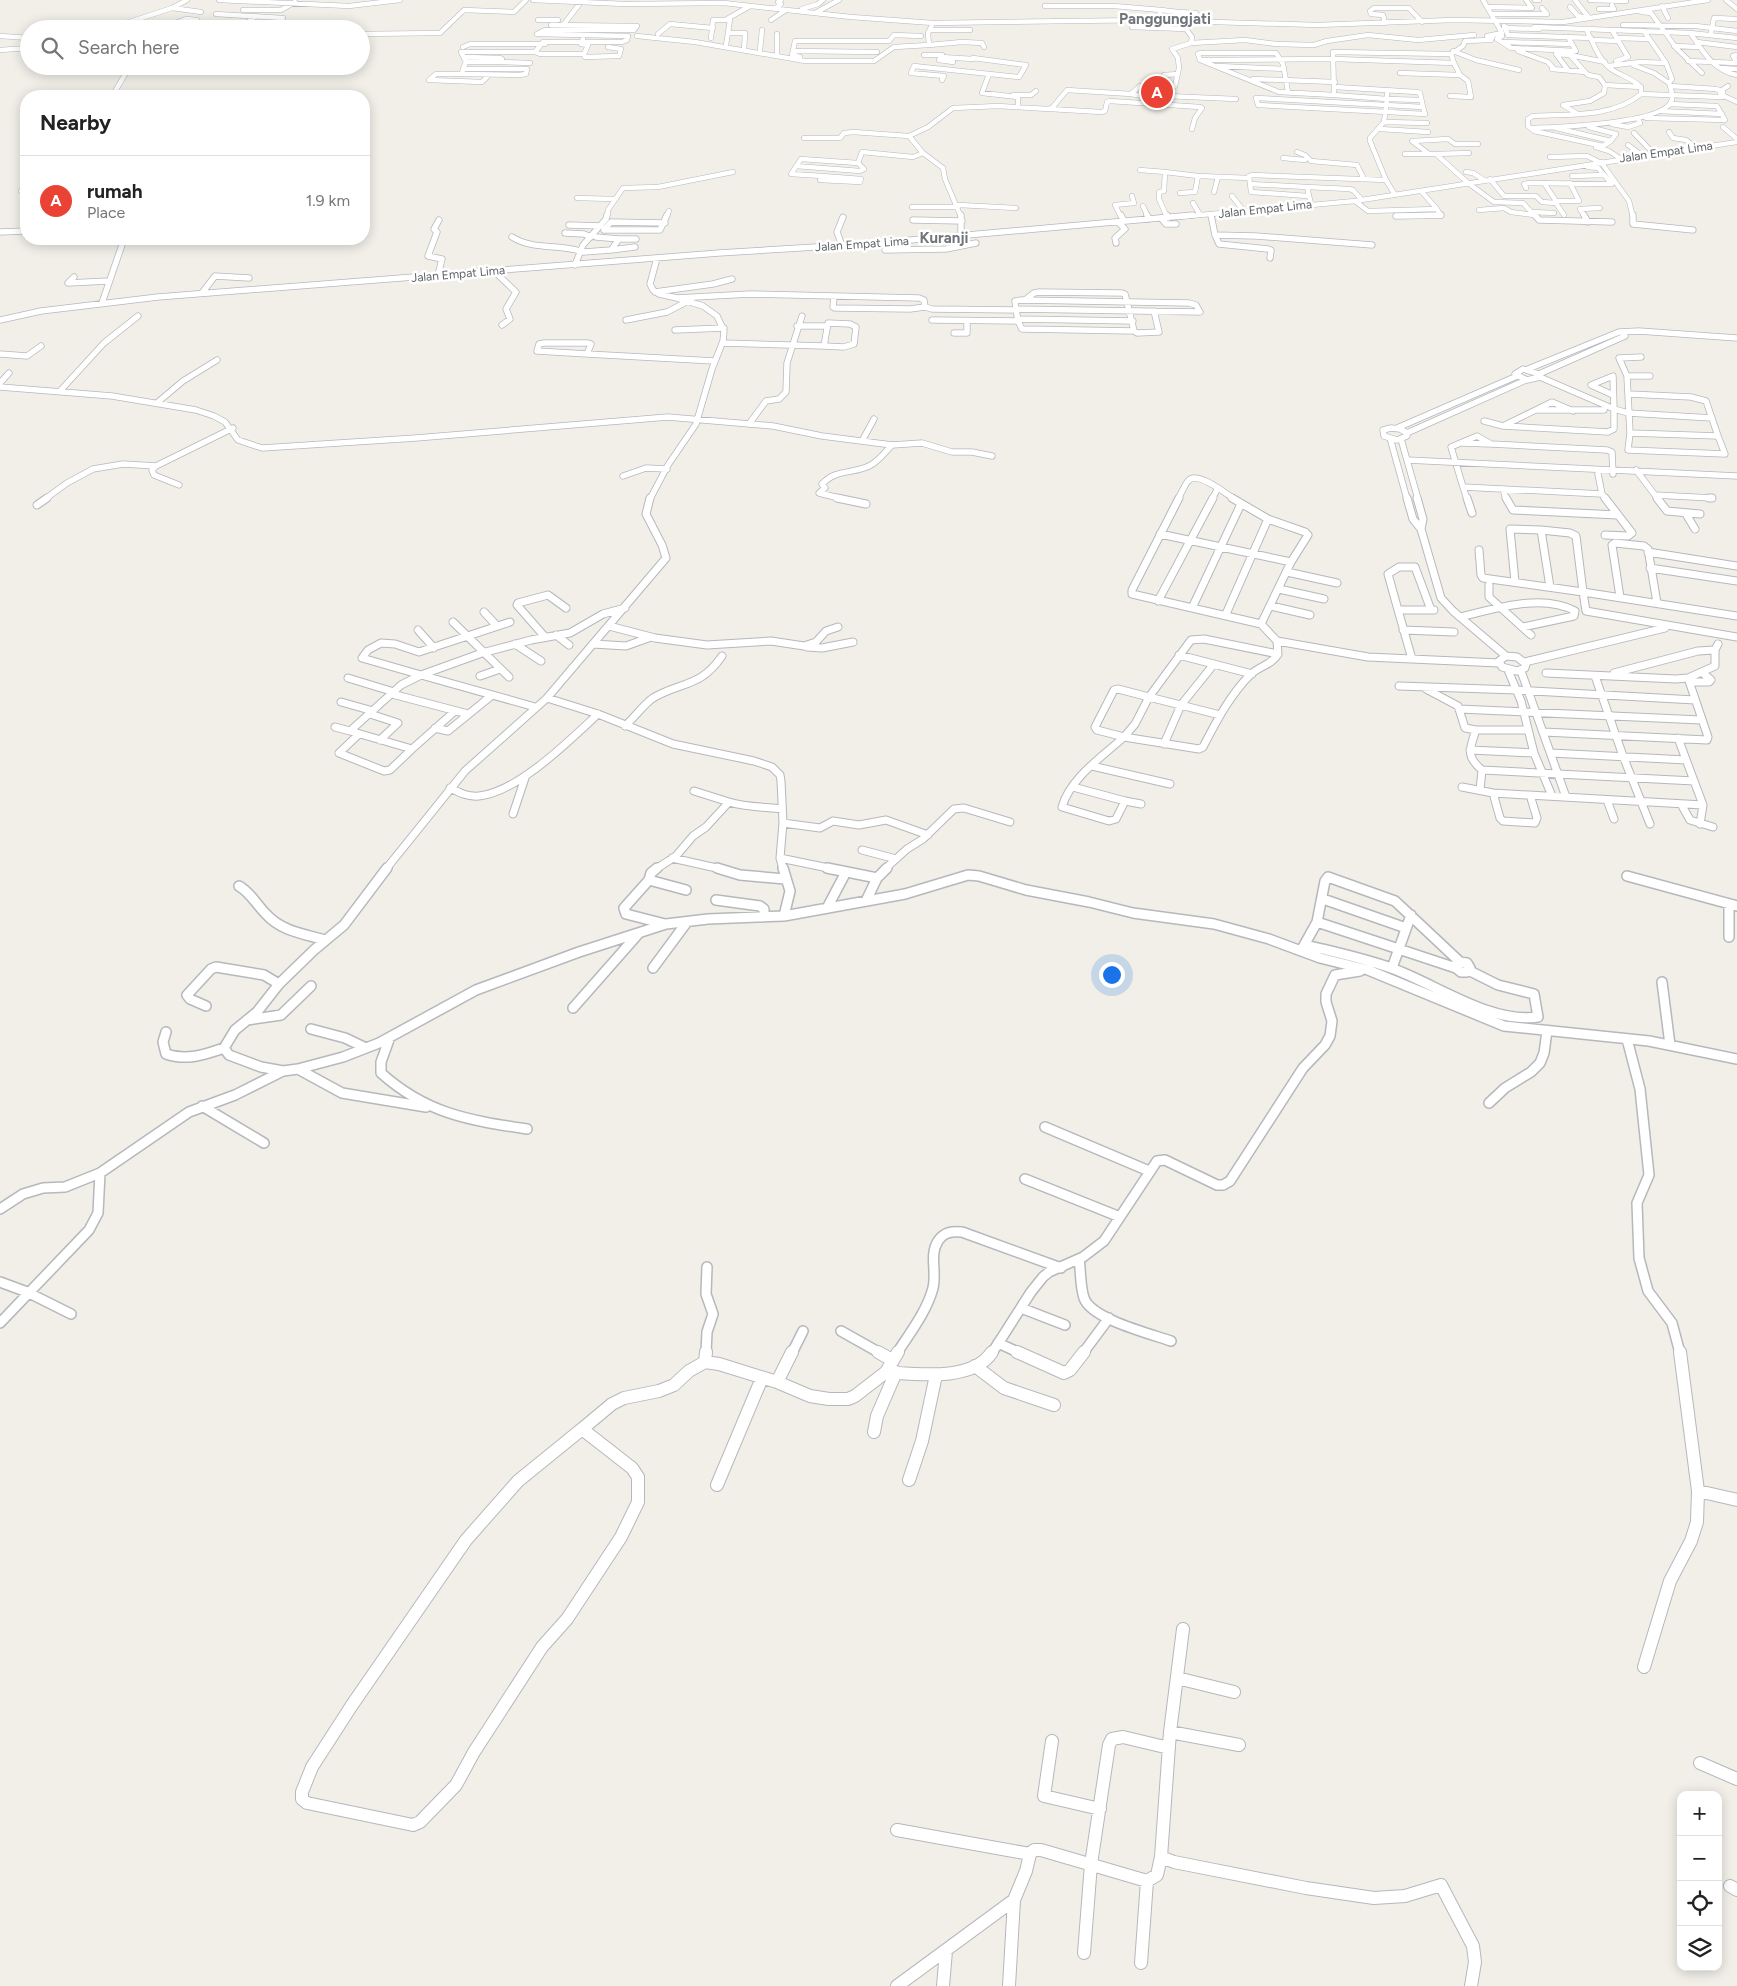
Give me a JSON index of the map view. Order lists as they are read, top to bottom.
{
  "streets": {
    "street": ["Jalan Empat Lima"]
  },
  "districts": ["Panggungjati", "Kuranji"],
  "page": {
    "search": "Search here",
    "pins": "A",
    "heading": "Nearby",
    "list": [
      {
        "mark": "A",
        "name": "rumah",
        "note": "Place",
        "value": "1.9 km"
      }
    ],
    "map_buttons": ["+", "−"]
  }
}
